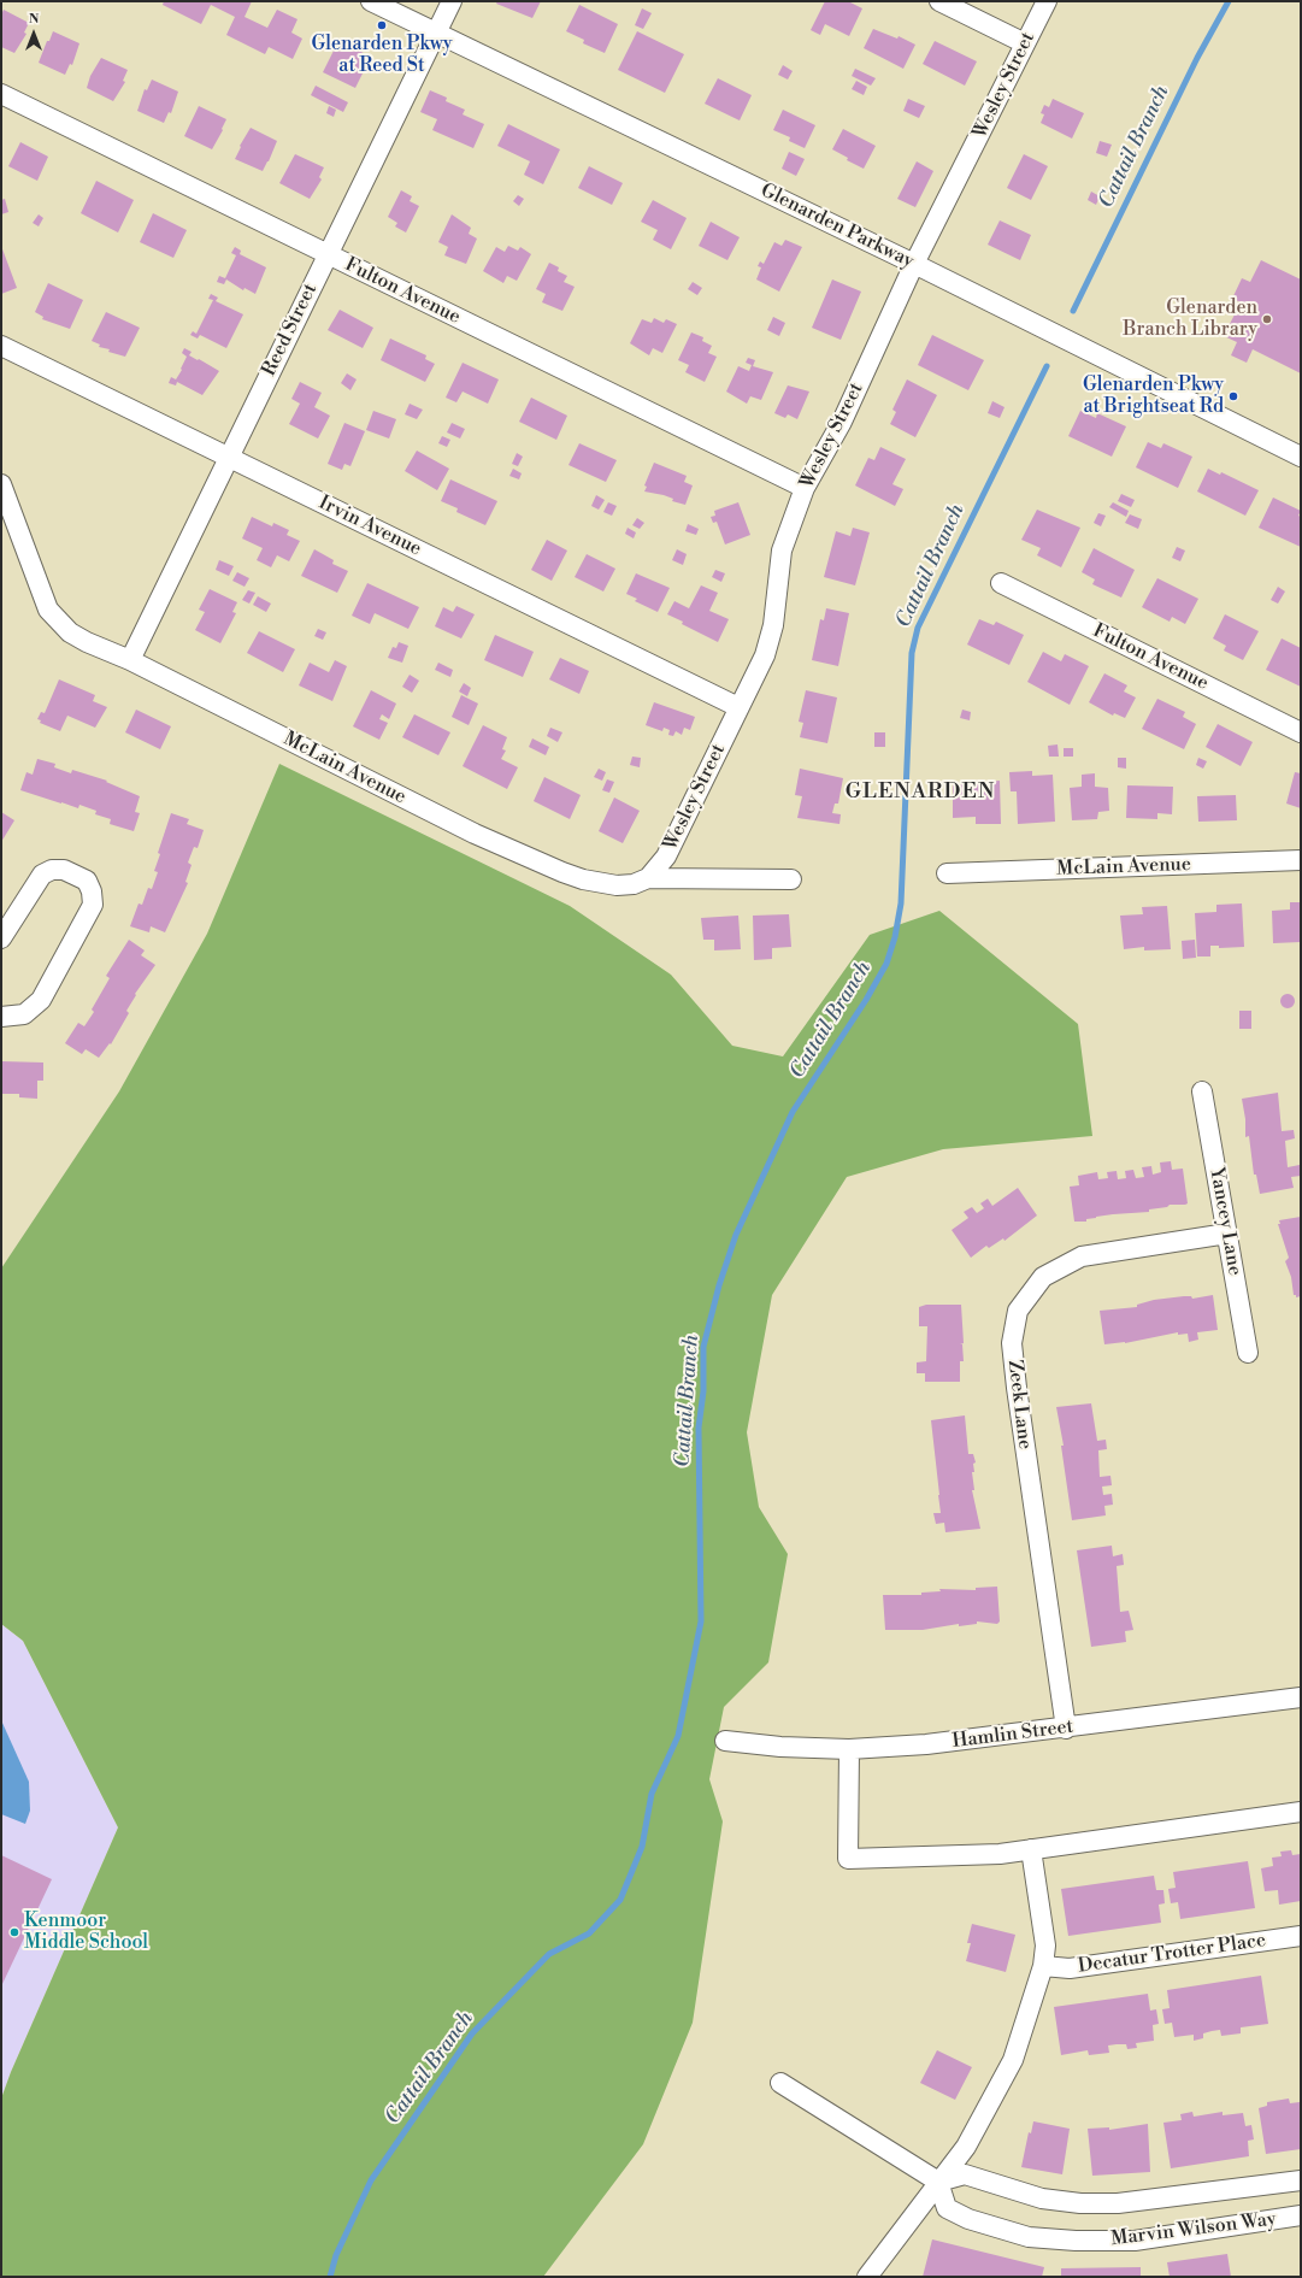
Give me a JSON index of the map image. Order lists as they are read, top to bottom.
{
  "streets": {
    "street": [
      "Wesley Street",
      "Glenarden Parkway",
      "Fulton Avenue",
      "Reed Street",
      "Irvin Avenue",
      "McLain Avenue",
      "Yancey Lane",
      "Zeek Lane",
      "Hamlin Street",
      "Decatur Trotter Place",
      "Marvin Wilson Way"
    ]
  },
  "crossings": [
    ["Wesley Street", "Glenarden Parkway"],
    ["Wesley Street", "Fulton Avenue"],
    ["Wesley Street", "Irvin Avenue"],
    ["Wesley Street", "McLain Avenue"],
    ["Glenarden Parkway", "Reed Street"],
    ["Fulton Avenue", "Reed Street"],
    ["Reed Street", "Irvin Avenue"],
    ["Reed Street", "McLain Avenue"],
    ["Yancey Lane", "Zeek Lane"],
    ["Zeek Lane", "Hamlin Street"]
  ],
  "districts": ["GLENARDEN"],
  "water": ["Cattail Branch"],
  "places": [
    "Glenarden Pkwy at Reed St",
    "Glenarden Branch Library",
    "Glenarden Pkwy at Brightseat Rd",
    "Kenmoor Middle School"
  ],
  "north": "top"
}
